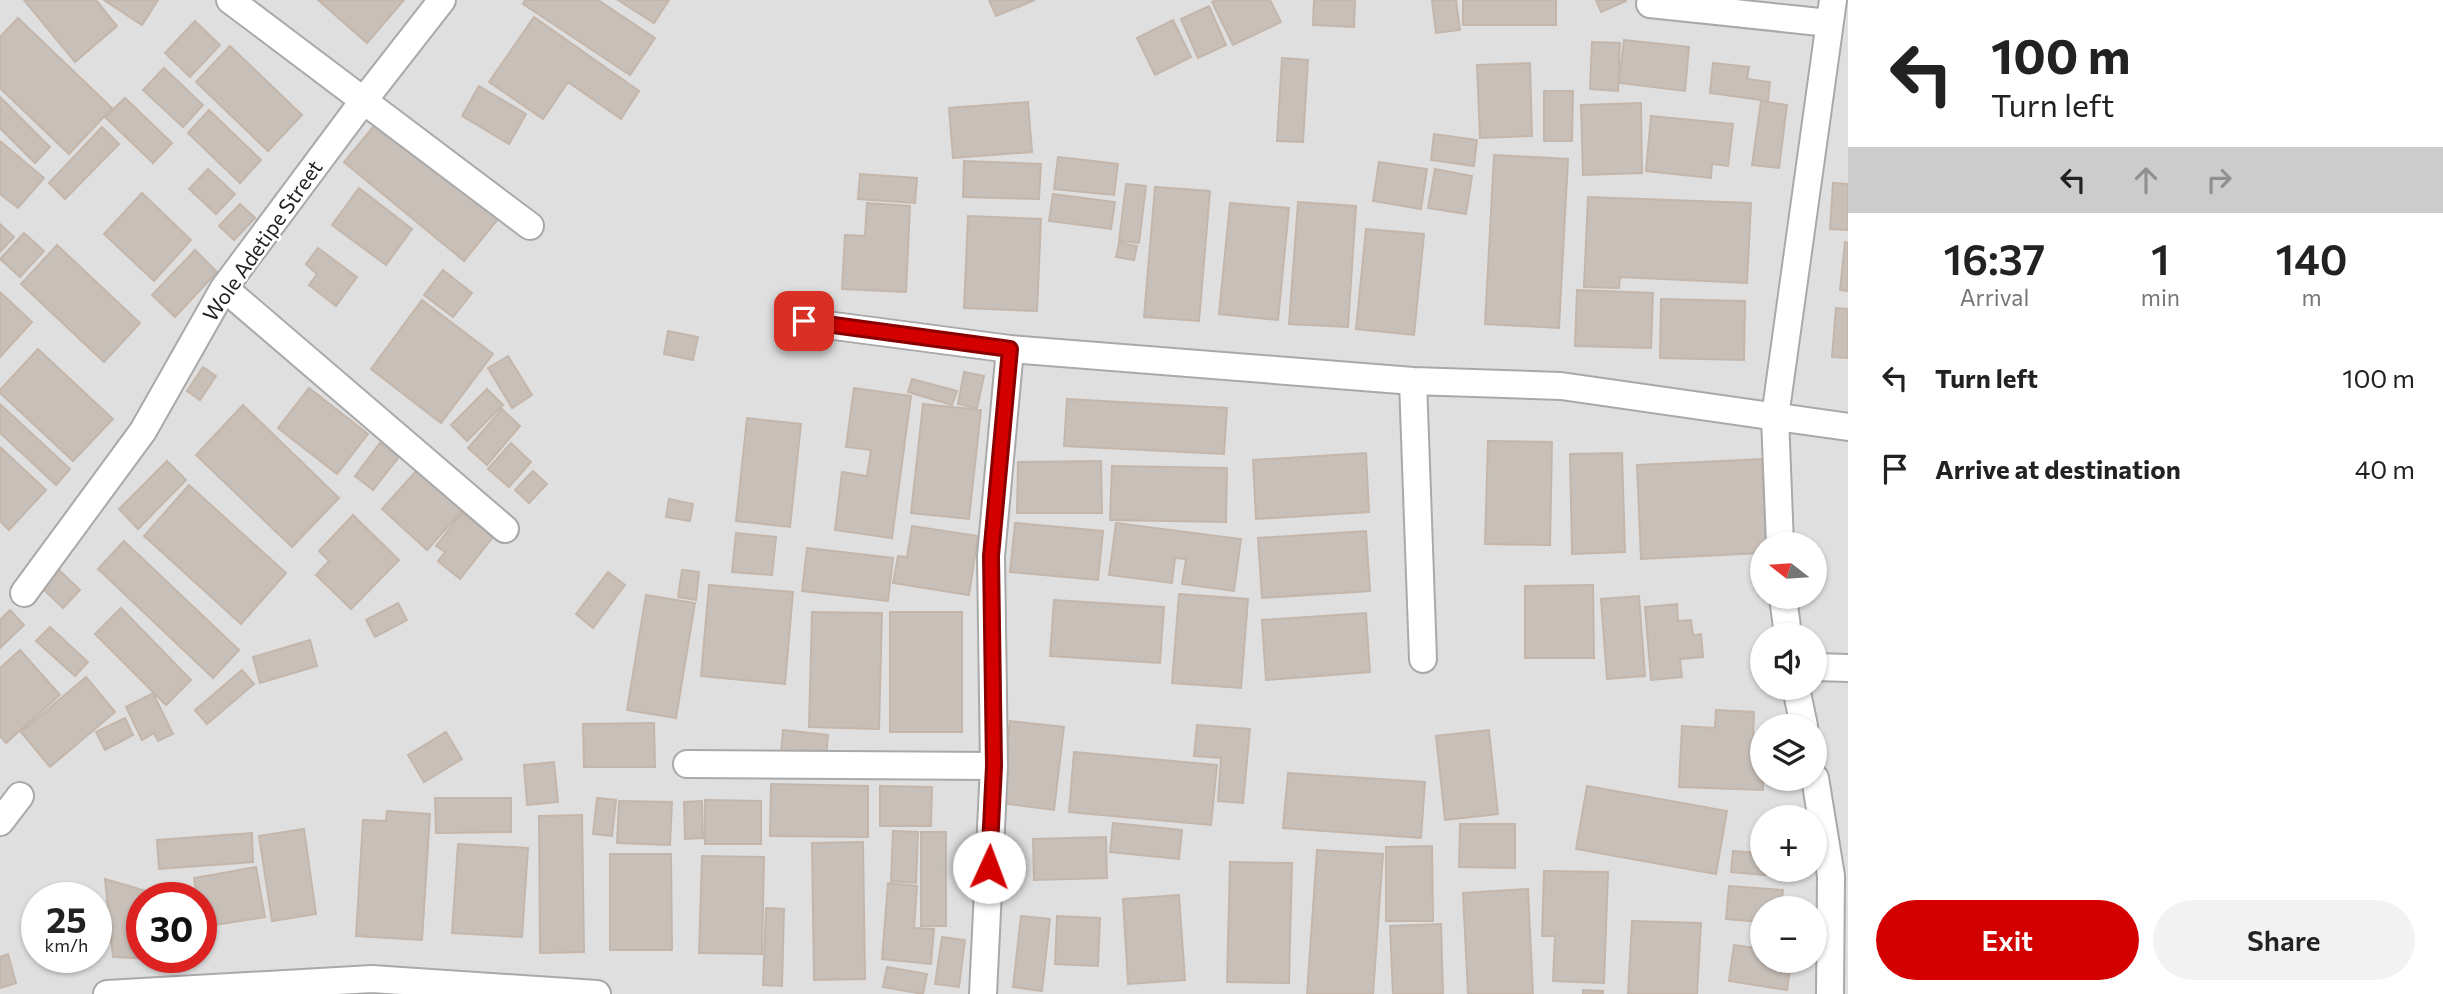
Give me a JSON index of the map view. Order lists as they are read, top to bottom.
{
  "streets": {
    "street": ["Wole Adetipe Street"]
  },
  "north": "left",
  "page": {
    "turn": ["100 m", "Turn left"],
    "eta": [
      "16:37",
      "Arrival",
      "1",
      "min",
      "140",
      "m"
    ],
    "list": [
      {
        "name": "Turn left",
        "value": "100 m"
      },
      {
        "name": "Arrive at destination",
        "value": "40 m"
      }
    ],
    "map_buttons": ["+", "−"],
    "speed": "25 km/h",
    "limit": "30",
    "buttons": ["Exit", "Share"]
  }
}
